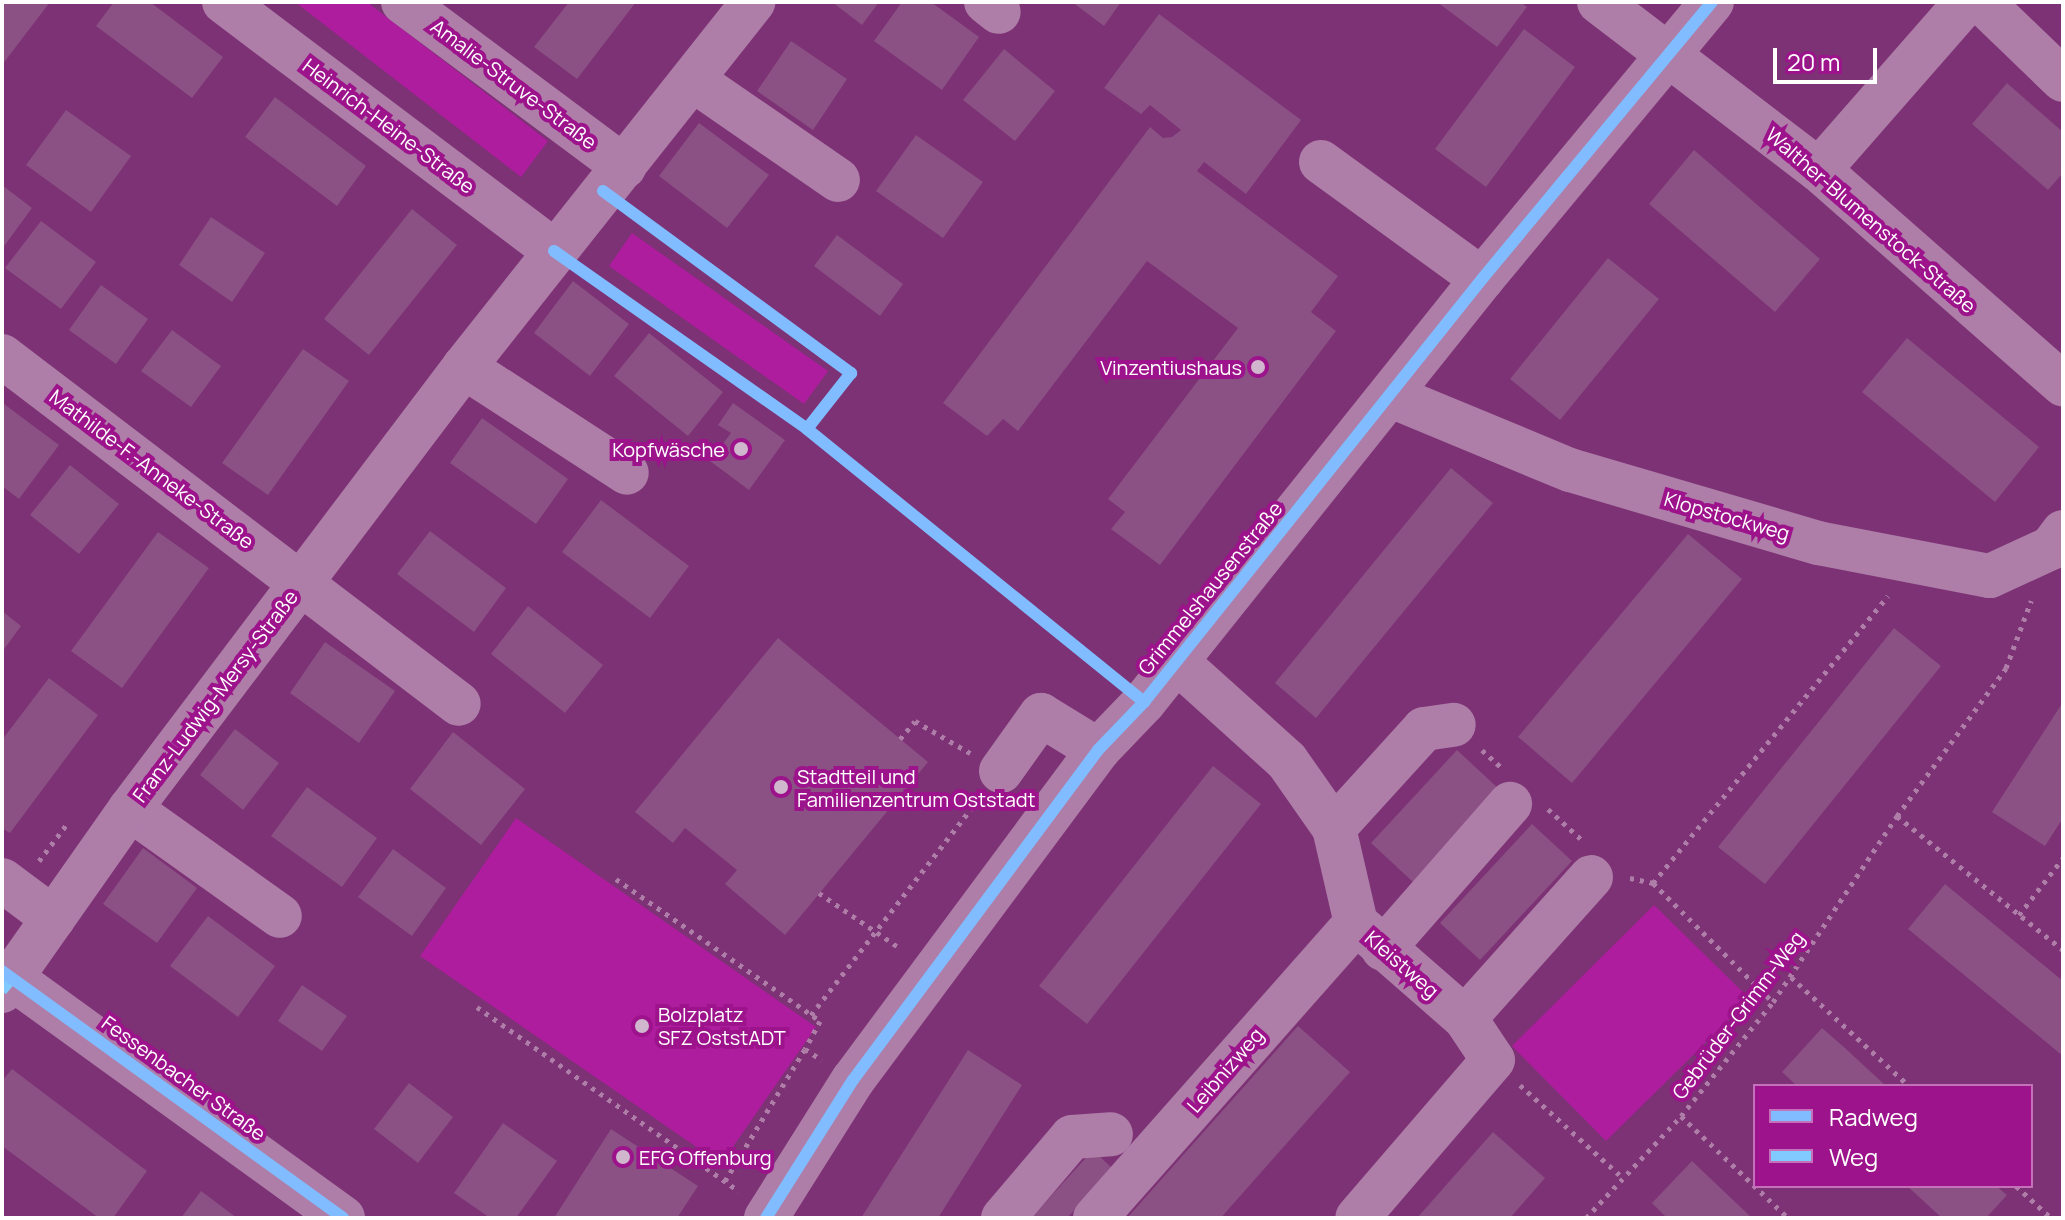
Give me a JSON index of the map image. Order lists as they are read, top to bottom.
{
  "streets": {
    "street": [
      "Amalie-Struve-Straße",
      "Heinrich-Heine-Straße",
      "Walther-Blumenstock-Straße",
      "Mathilde-F.-Anneke-Straße",
      "Klopstockweg",
      "Grimmelshausenstraße",
      "Franz-Ludwig-Mersy-Straße",
      "Kleistweg",
      "Leibnizweg",
      "Fessenbacher Straße"
    ],
    "path": ["Gebrüder-Grimm-Weg"]
  },
  "crossings": [
    ["Amalie-Struve-Straße", "Franz-Ludwig-Mersy-Straße"],
    ["Heinrich-Heine-Straße", "Franz-Ludwig-Mersy-Straße"],
    ["Walther-Blumenstock-Straße", "Grimmelshausenstraße"],
    ["Mathilde-F.-Anneke-Straße", "Franz-Ludwig-Mersy-Straße"],
    ["Klopstockweg", "Grimmelshausenstraße"],
    ["Klopstockweg", "Gebrüder-Grimm-Weg"],
    ["Grimmelshausenstraße", "Kleistweg"],
    ["Franz-Ludwig-Mersy-Straße", "Fessenbacher Straße"],
    ["Kleistweg", "Leibnizweg"]
  ],
  "places": [
    "Vinzentiushaus",
    "Kopfwäsche",
    "Stadtteil und Familienzentrum Oststadt",
    "Bolzplatz SFZ OststADT",
    "EFG Offenburg"
  ],
  "legend": ["Radweg", "Weg"],
  "scale_bar": "20 m"
}
